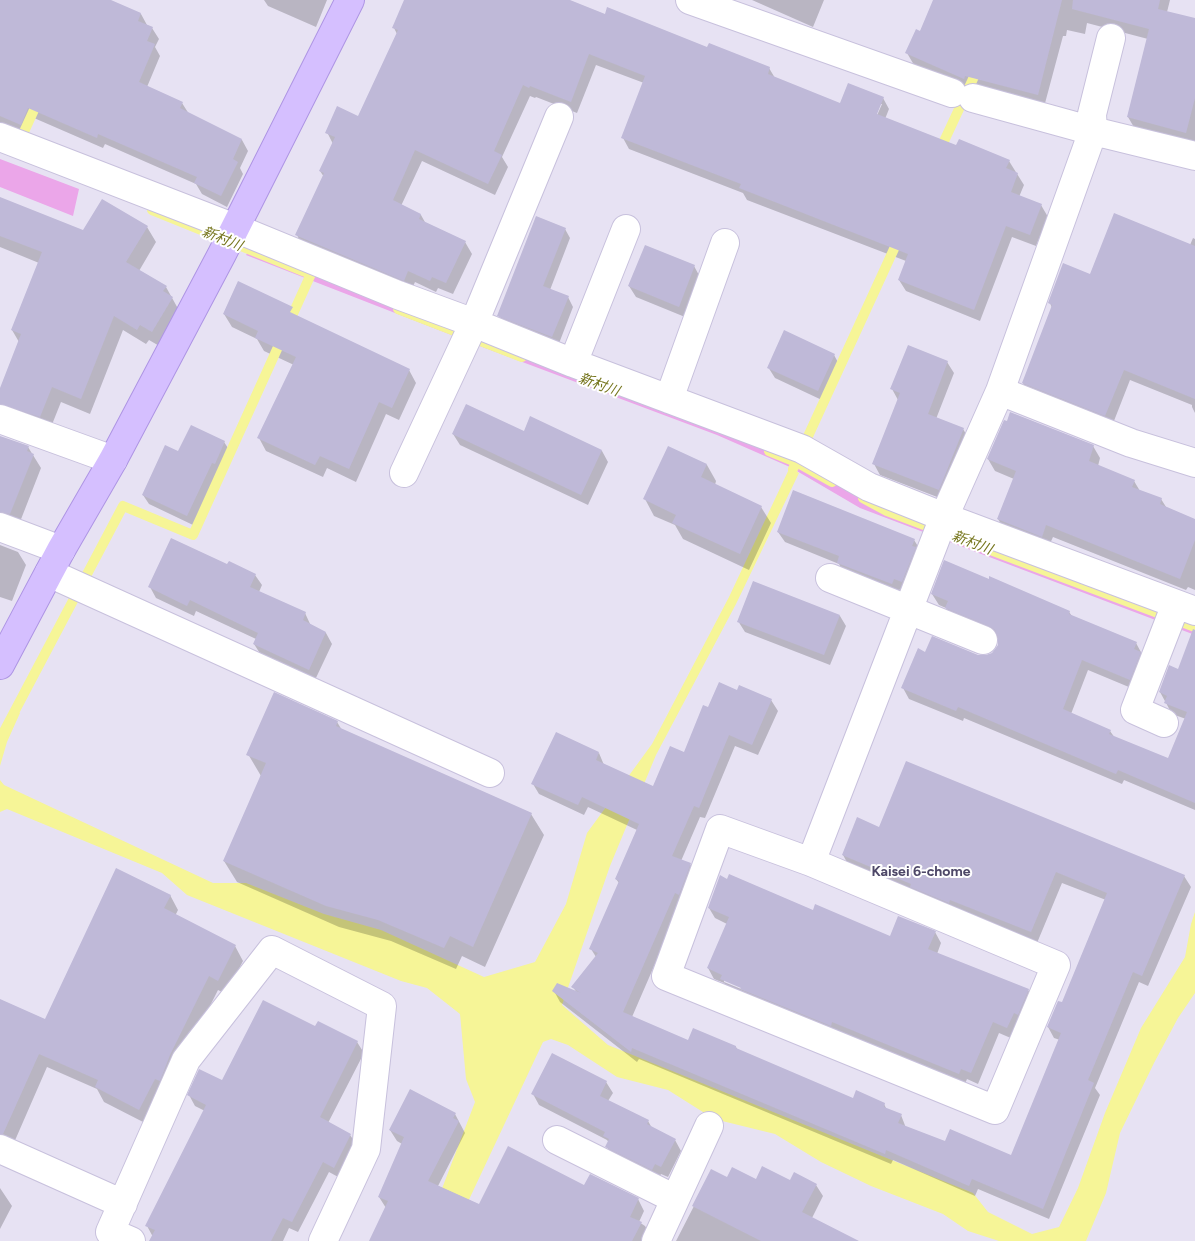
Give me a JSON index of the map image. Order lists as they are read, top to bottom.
{
  "districts": ["Kaisei 6-chome"],
  "water": ["新村川"]
}
